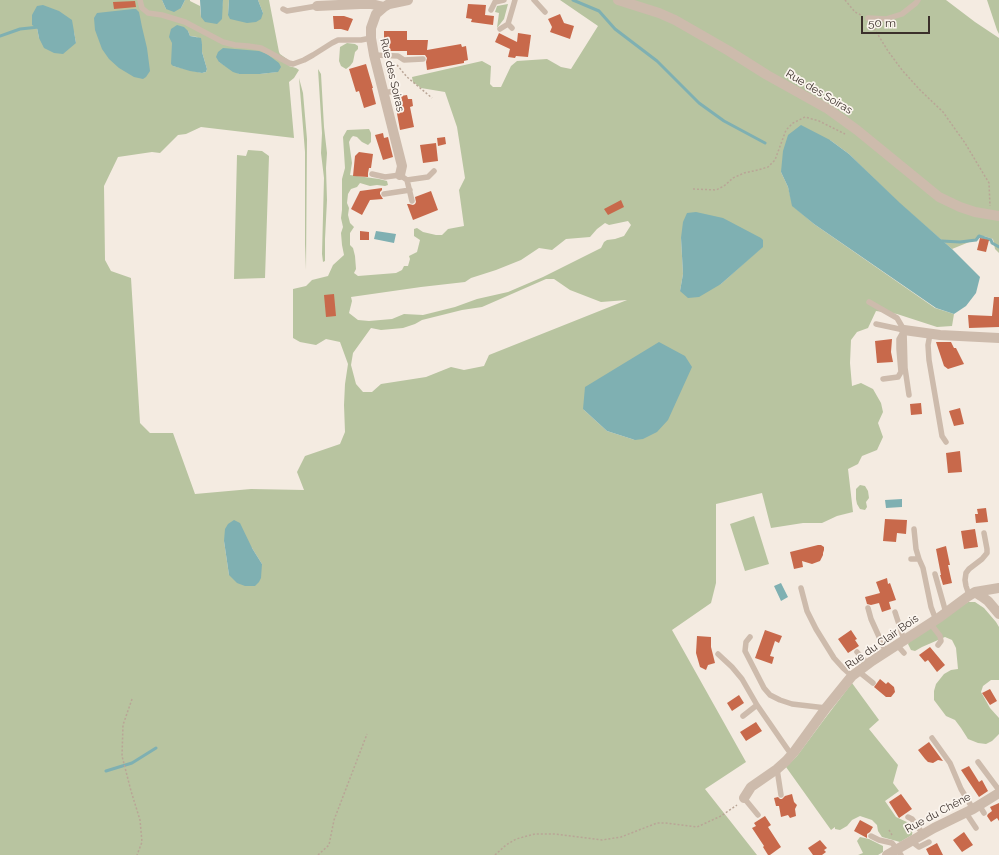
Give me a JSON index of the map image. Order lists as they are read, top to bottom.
{
  "streets": {
    "street": ["Rue des Soiras", "Rue du Clair Bois", "Rue du Chêne"]
  },
  "scale_bar": "50 m"
}
